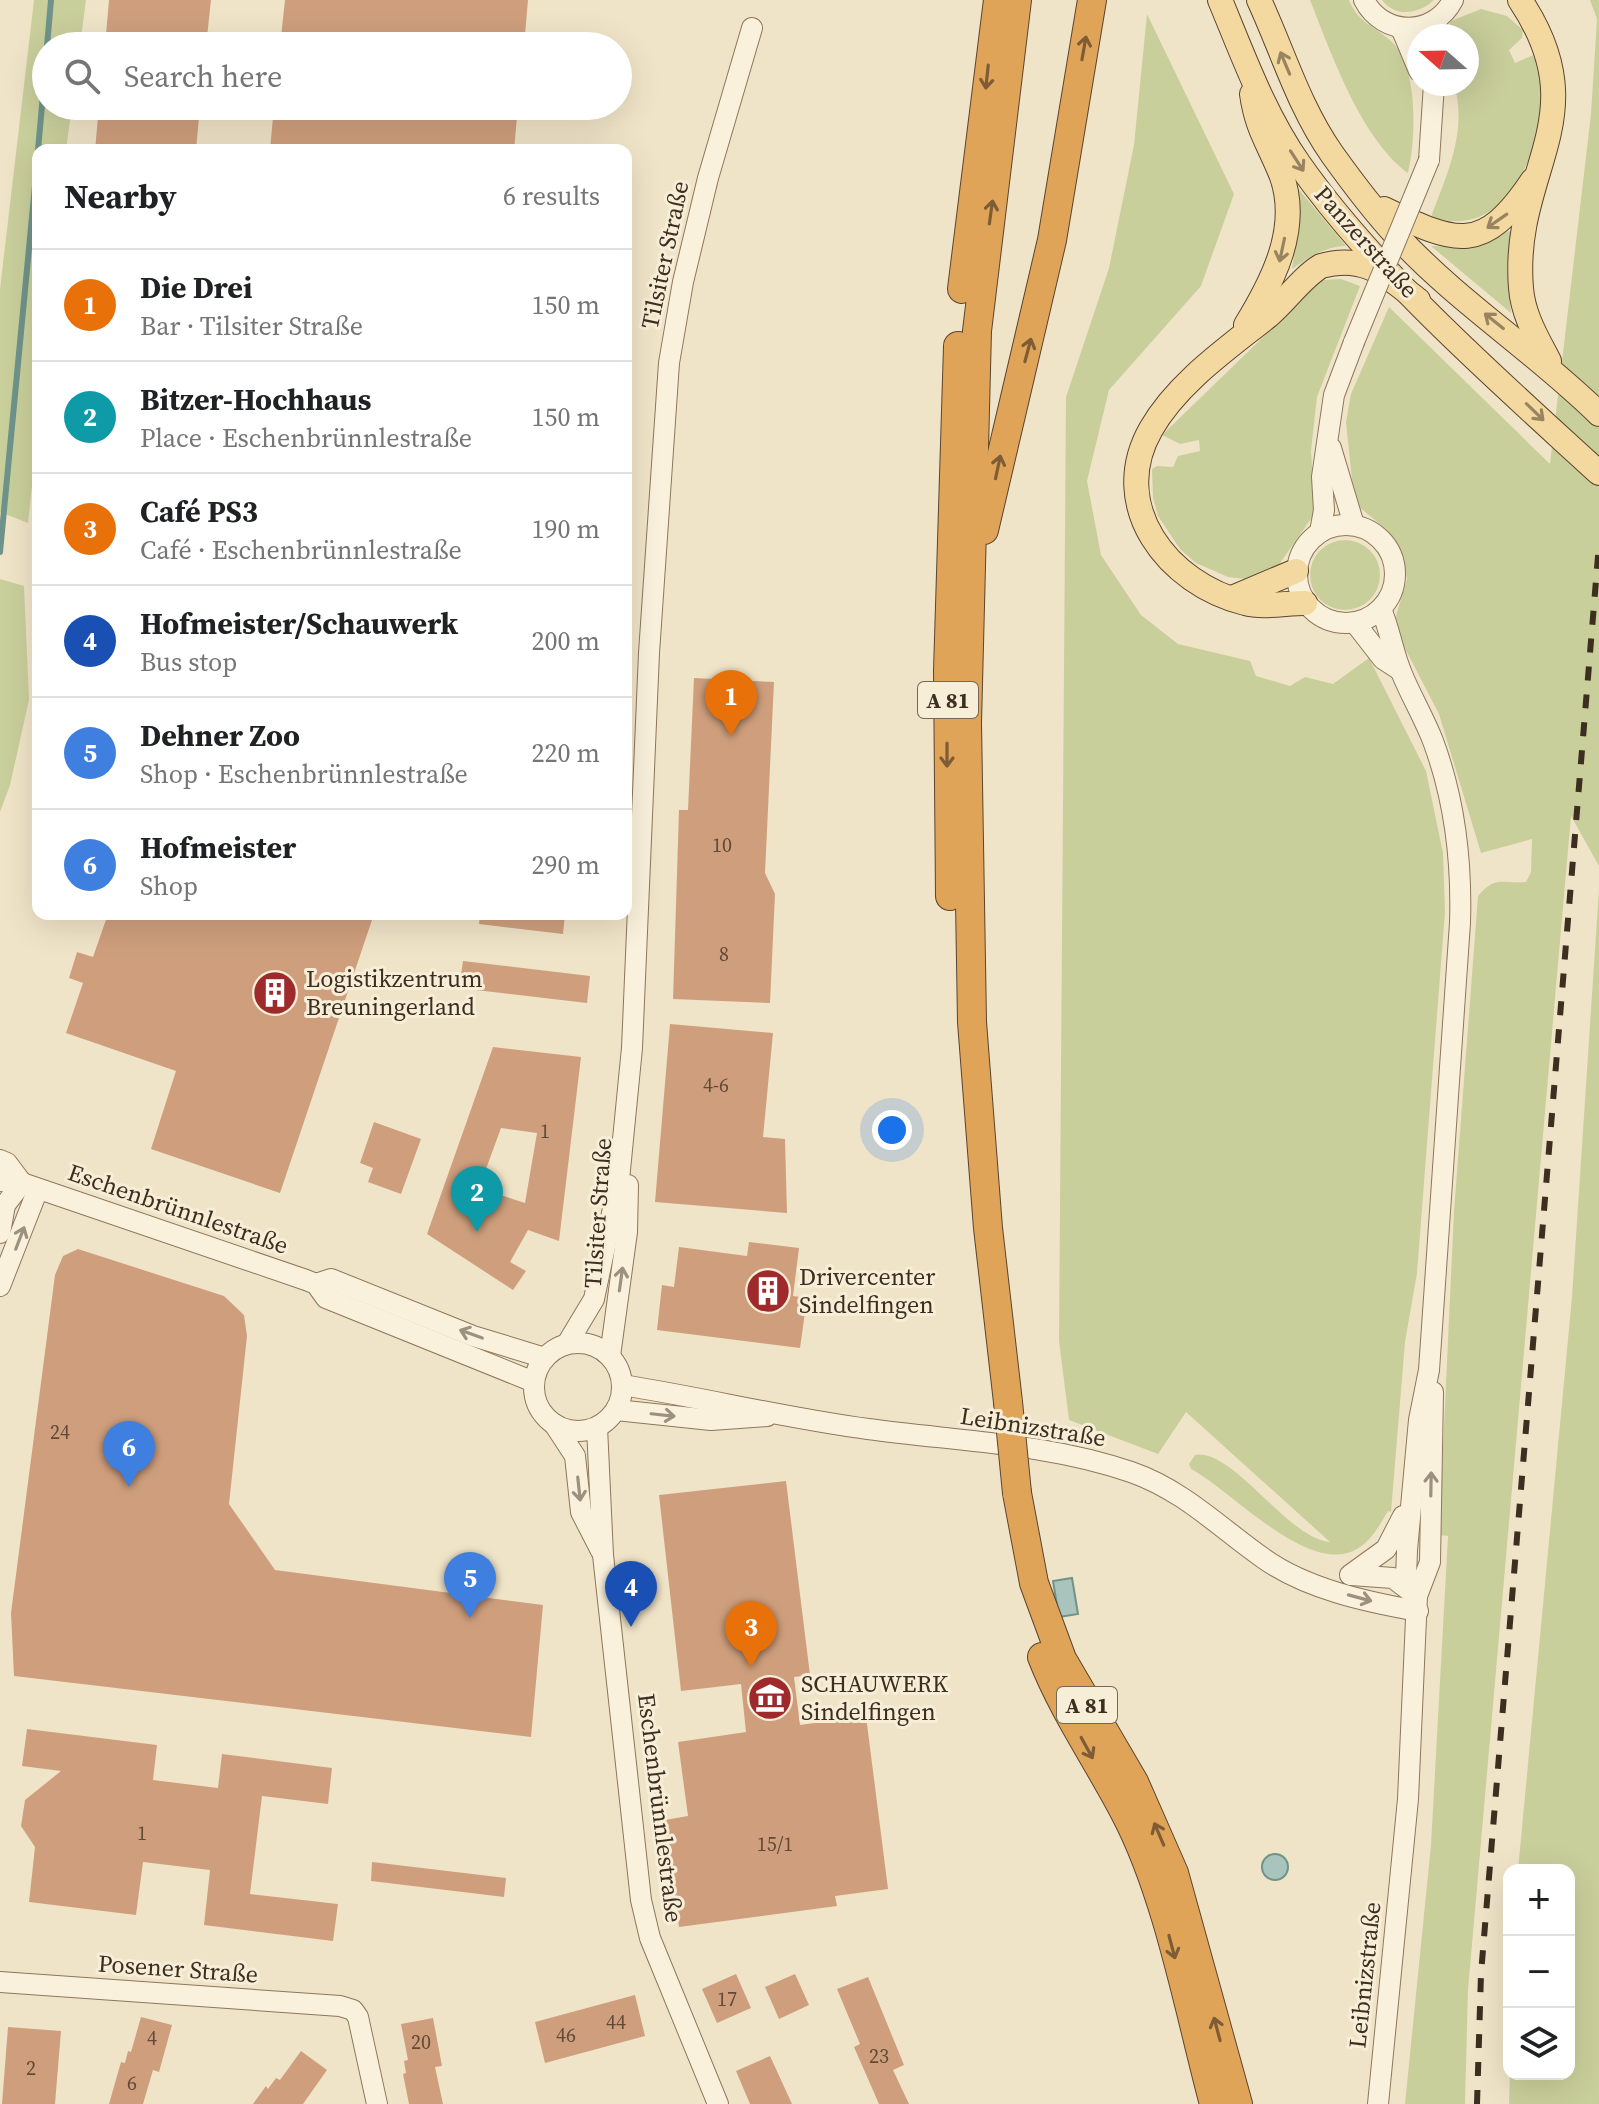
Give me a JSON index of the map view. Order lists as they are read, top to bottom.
{
  "streets": {
    "highway": ["A 81"],
    "main road": ["Panzerstraße"],
    "street": [
      "Tilsiter Straße",
      "Eschenbrünnlestraße",
      "Leibnizstraße",
      "Posener Straße"
    ]
  },
  "crossings": [
    ["Tilsiter Straße", "Eschenbrünnlestraße"],
    ["Tilsiter Straße", "Leibnizstraße"],
    ["Eschenbrünnlestraße", "Leibnizstraße"]
  ],
  "places": {
    "building": ["Logistikzentrum Breuningerland", "Drivercenter Sindelfingen"],
    "museum": ["SCHAUWERK Sindelfingen"]
  },
  "house_numbers": [
    "10",
    "8",
    "4-6",
    "1",
    "24",
    "1",
    "15/1",
    "17",
    "44",
    "46",
    "4",
    "20",
    "23",
    "2",
    "6"
  ],
  "north": "left",
  "page": {
    "search": "Search here",
    "heading": ["Nearby", "6 results"],
    "list": [
      {
        "mark": "1",
        "name": "Die Drei",
        "note": "Bar · Tilsiter Straße",
        "value": "150 m"
      },
      {
        "mark": "2",
        "name": "Bitzer-Hochhaus",
        "note": "Place · Eschenbrünnlestraße",
        "value": "150 m"
      },
      {
        "mark": "3",
        "name": "Café PS3",
        "note": "Café · Eschenbrünnlestraße",
        "value": "190 m"
      },
      {
        "mark": "4",
        "name": "Hofmeister/Schauwerk",
        "note": "Bus stop",
        "value": "200 m"
      },
      {
        "mark": "5",
        "name": "Dehner Zoo",
        "note": "Shop · Eschenbrünnlestraße",
        "value": "220 m"
      },
      {
        "mark": "6",
        "name": "Hofmeister",
        "note": "Shop",
        "value": "290 m"
      }
    ],
    "pins": [
      "1",
      "2",
      "6",
      "5",
      "4",
      "3"
    ],
    "map_buttons": ["+", "−"]
  }
}
